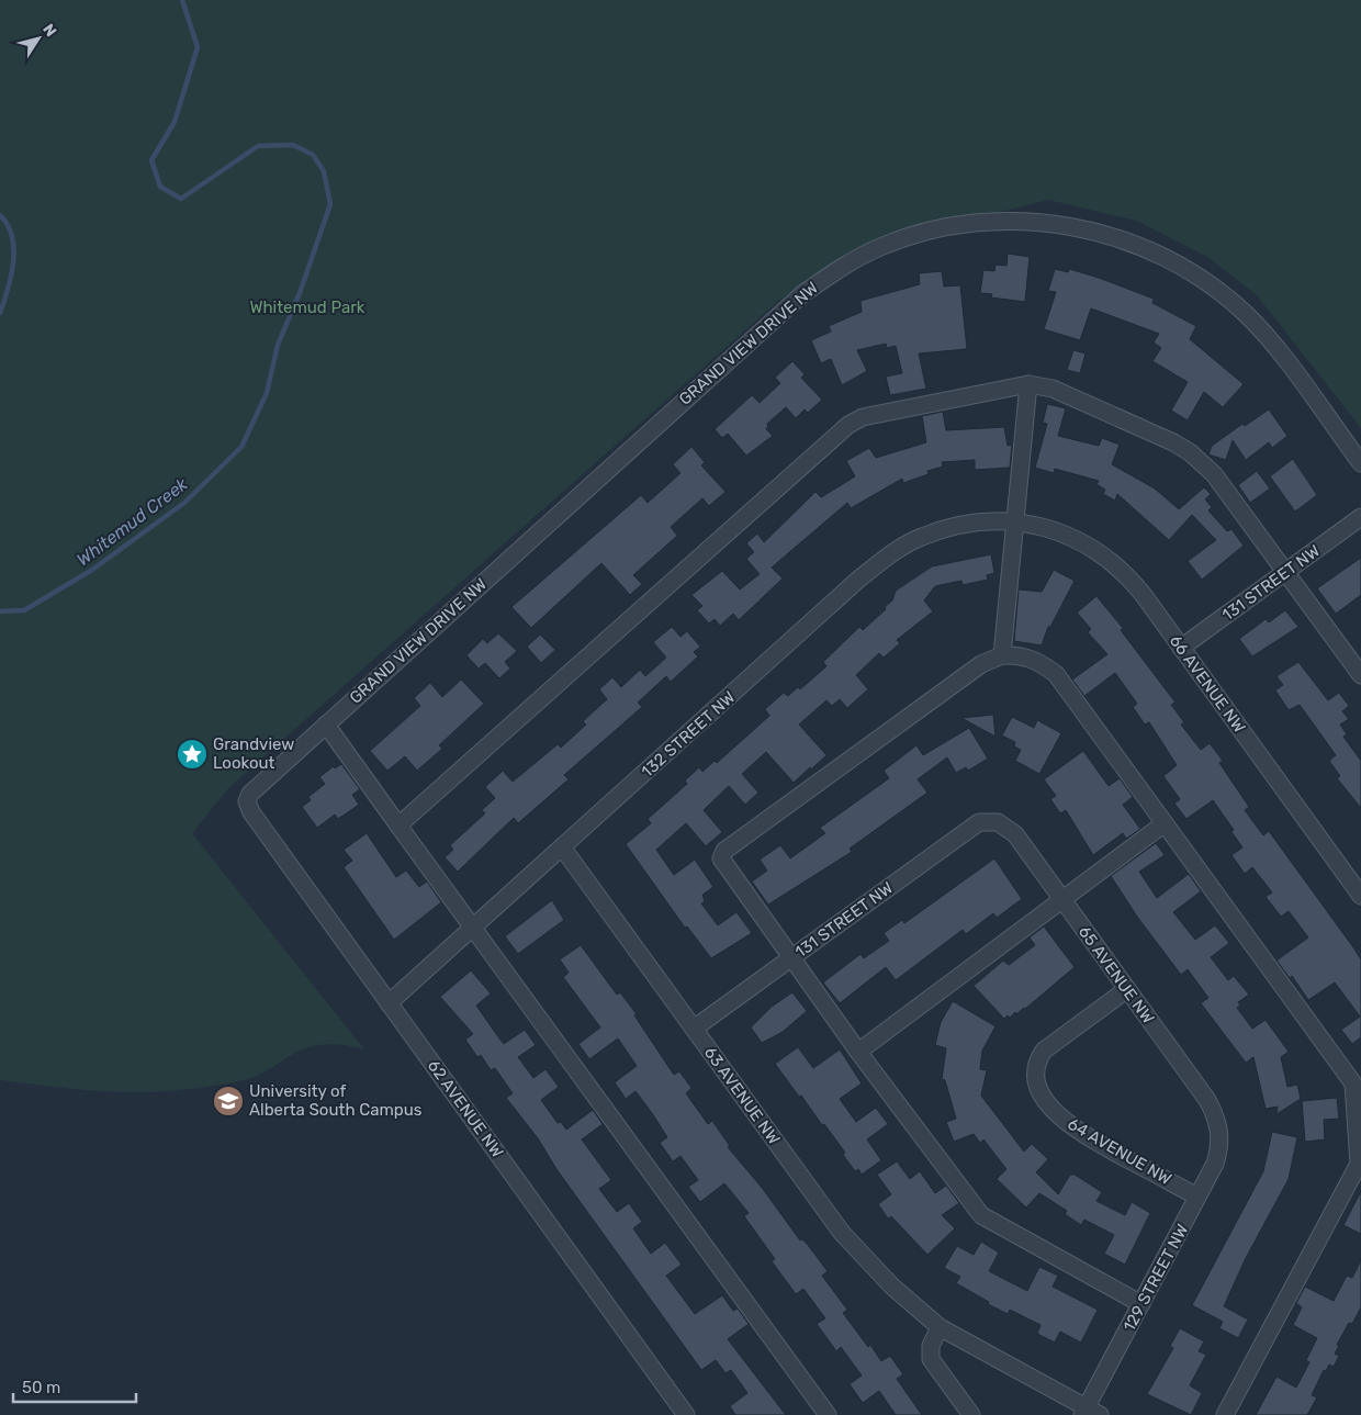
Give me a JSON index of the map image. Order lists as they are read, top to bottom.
{
  "streets": {
    "street": [
      "GRAND VIEW DRIVE NW",
      "131 STREET NW",
      "66 AVENUE NW",
      "132 STREET NW",
      "65 AVENUE NW",
      "63 AVENUE NW",
      "62 AVENUE NW",
      "64 AVENUE NW",
      "129 STREET NW"
    ]
  },
  "crossings": [
    ["GRAND VIEW DRIVE NW", "62 AVENUE NW"],
    ["131 STREET NW", "66 AVENUE NW"],
    ["131 STREET NW", "65 AVENUE NW"],
    ["131 STREET NW", "63 AVENUE NW"],
    ["66 AVENUE NW", "132 STREET NW"],
    ["132 STREET NW", "63 AVENUE NW"],
    ["132 STREET NW", "62 AVENUE NW"],
    ["65 AVENUE NW", "64 AVENUE NW"],
    ["65 AVENUE NW", "129 STREET NW"],
    ["63 AVENUE NW", "129 STREET NW"],
    ["64 AVENUE NW", "129 STREET NW"]
  ],
  "water": ["Whitemud Creek"],
  "parks": ["Whitemud Park"],
  "places": {
    "place": ["Grandview Lookout"],
    "school or university": ["University of Alberta South Campus"]
  },
  "scale_bar": "50 m",
  "north": "top right"
}
